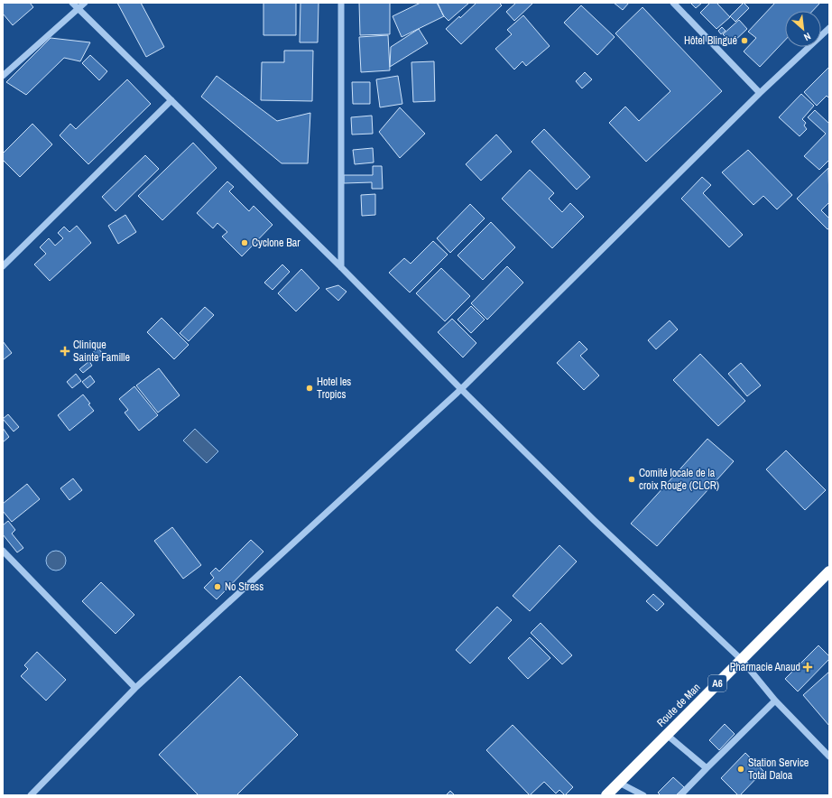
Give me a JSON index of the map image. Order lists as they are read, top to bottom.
{
  "streets": {
    "highway": ["A6", "Route de Man"]
  },
  "places": {
    "other": [
      "Hôtel Blingué",
      "Cyclone Bar",
      "Hotel les Tropics",
      "Comité locale de la croix Rouge (CLCR)",
      "No Stress",
      "Station Service Total Daloa"
    ],
    "health": ["Clinique Sainte Famille", "Pharmacie Anaud"]
  },
  "north": "bottom right"
}
